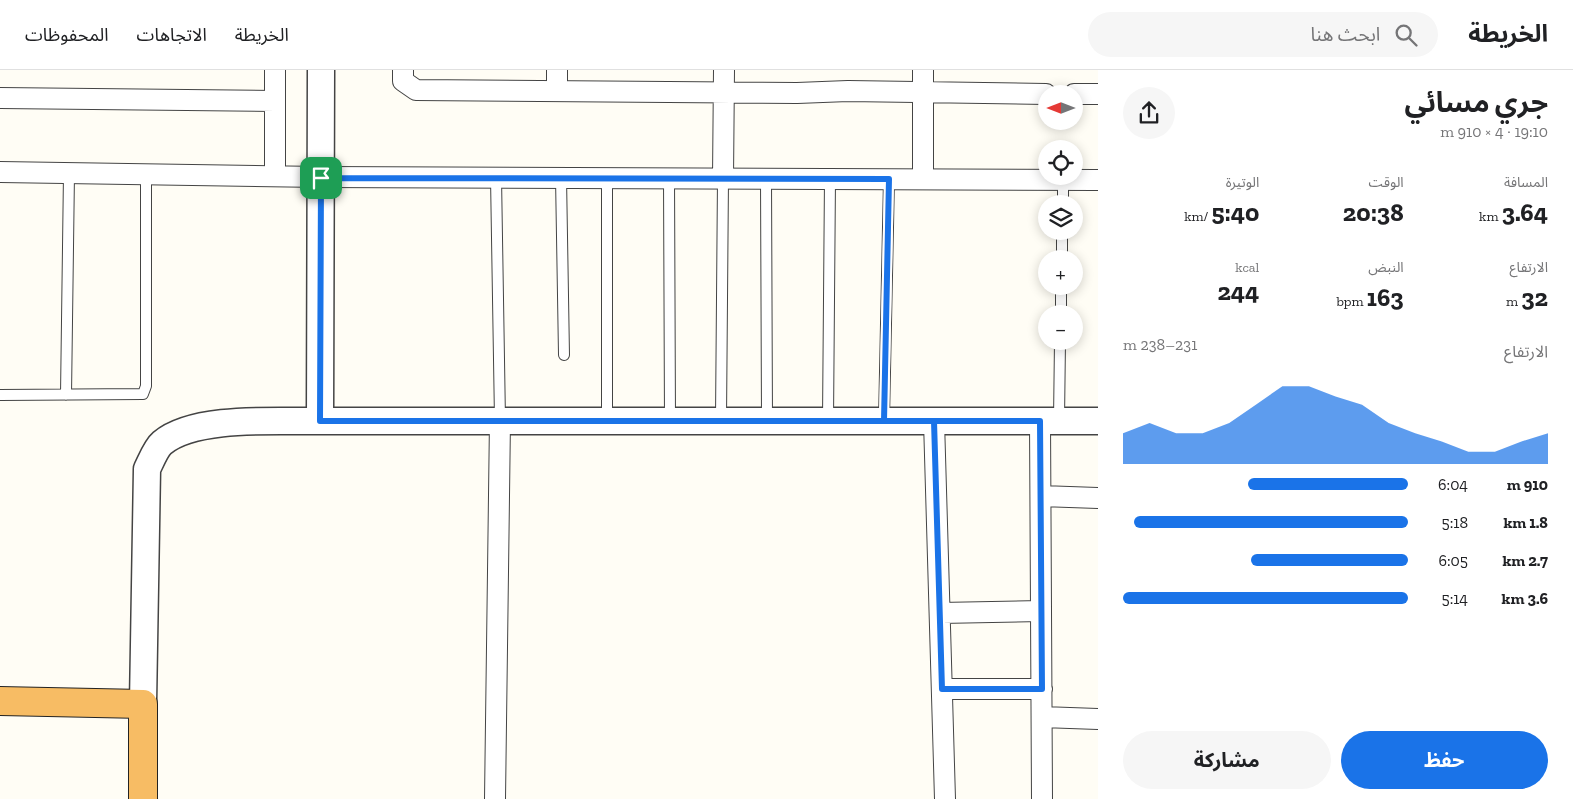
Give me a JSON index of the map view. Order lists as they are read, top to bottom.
{
  "north": "left",
  "page": {
    "header": "الخريطة",
    "search": "ابحث هنا",
    "nav": ["الخريطة", "الاتجاهات", "المحفوظات"],
    "heading": ["جري مسائي", "19:10 · 4 × 910 m"],
    "map_buttons": ["+", "−"],
    "stats": [
      ["المسافة", "3.64 km"],
      ["الوقت", "20:38"],
      ["الوتيرة", "5:40 /km"],
      ["الارتفاع", "32 m"],
      ["النبض", "163 bpm"],
      ["kcal", "244"]
    ],
    "chart": ["الارتفاع", "231–238 m"],
    "list": [
      {
        "name": "910 m",
        "note": "6:04"
      },
      {
        "name": "1.8 km",
        "note": "5:18"
      },
      {
        "name": "2.7 km",
        "note": "6:05"
      },
      {
        "name": "3.6 km",
        "note": "5:14"
      }
    ],
    "buttons": ["حفظ", "مشاركة"]
  }
}
